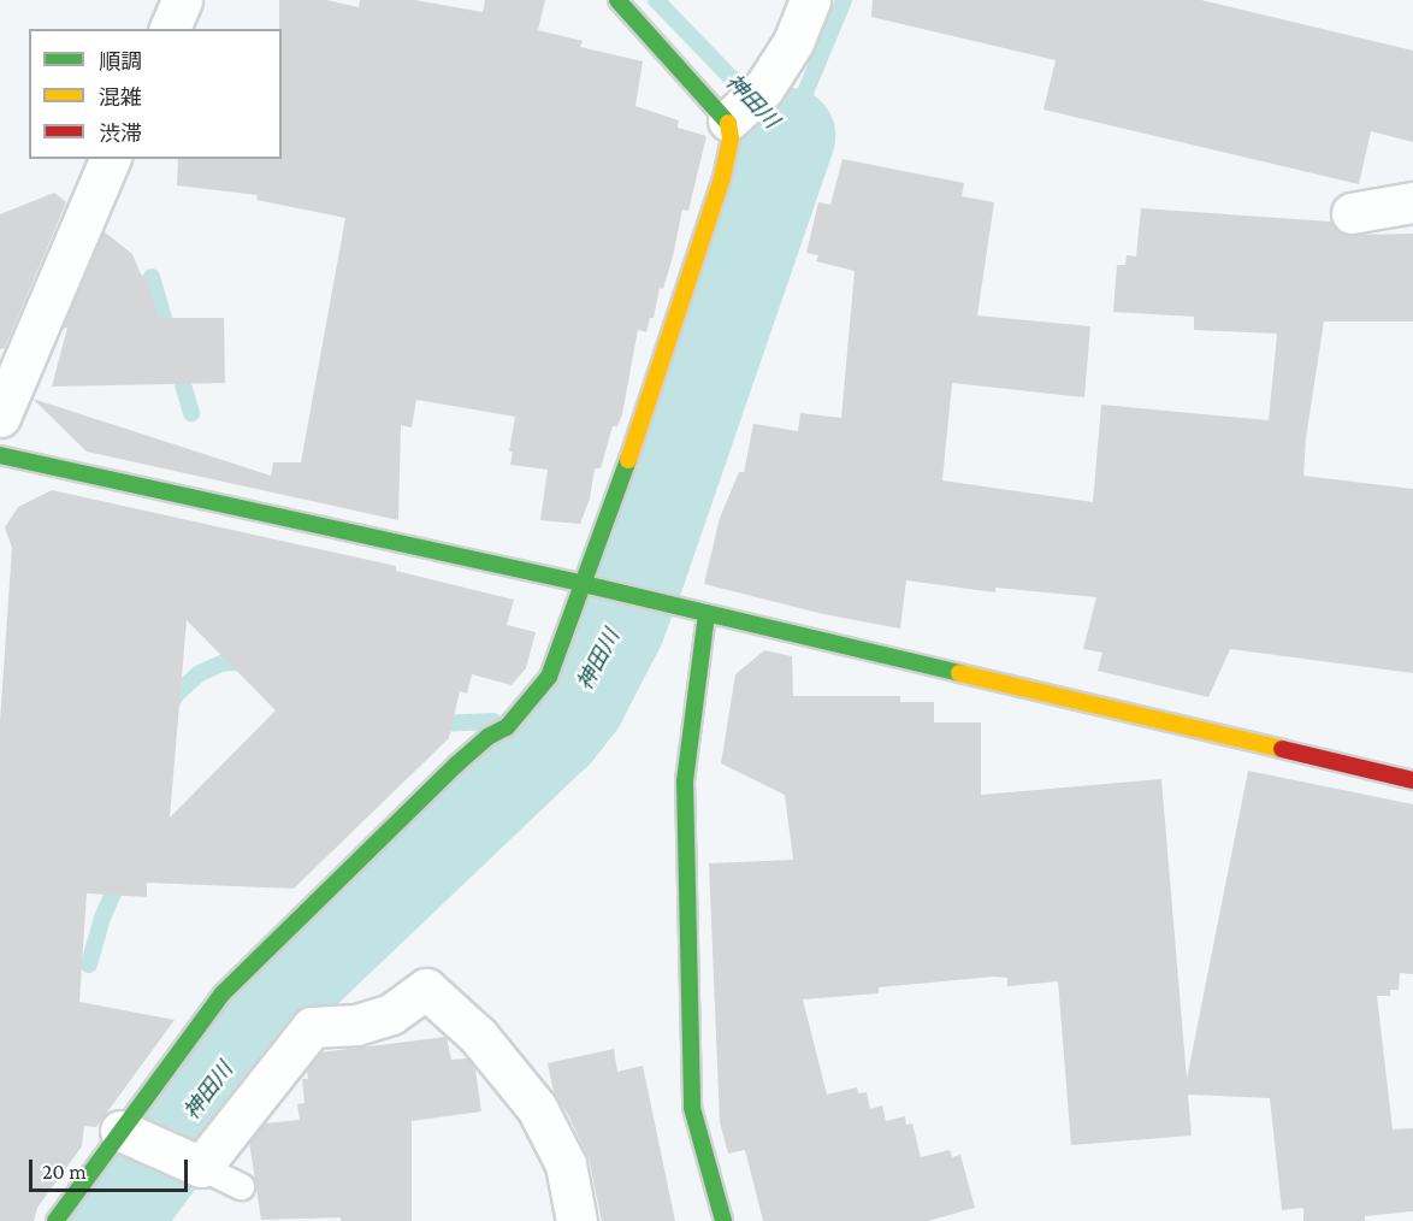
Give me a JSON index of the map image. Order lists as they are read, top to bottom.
{
  "water": ["神田川"],
  "legend": ["順調", "混雑", "渋滞"],
  "scale_bar": "20 m"
}
